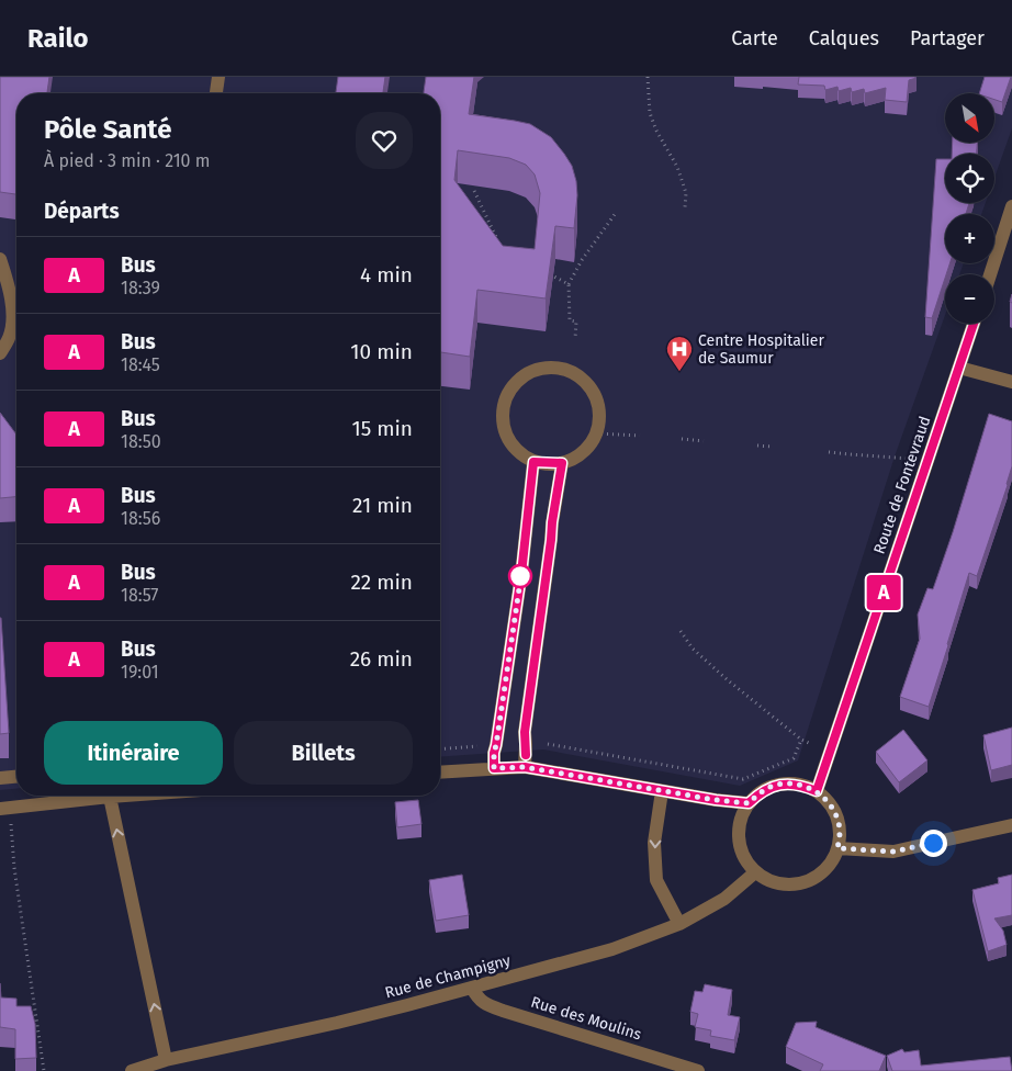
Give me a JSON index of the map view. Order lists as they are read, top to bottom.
{
  "streets": {
    "street": ["Route de Fontevraud", "Rue de Champigny", "Rue des Moulins"]
  },
  "crossings": [
    ["Route de Fontevraud", "Rue de Champigny"],
    ["Rue de Champigny", "Rue des Moulins"]
  ],
  "places": {
    "hospital": ["Centre Hospitalier de Saumur"]
  },
  "lines": ["bus line A"],
  "north": "bottom right",
  "page": {
    "header": "Railo",
    "nav": ["Carte", "Calques", "Partager"],
    "on_map": "A",
    "map_buttons": ["+", "−"],
    "heading": [
      ["Pôle Santé", "À pied · 3 min · 210 m"],
      "Départs"
    ],
    "list": [
      {
        "mark": "A",
        "name": "Bus",
        "note": "18:39",
        "value": "4 min"
      },
      {
        "mark": "A",
        "name": "Bus",
        "note": "18:45",
        "value": "10 min"
      },
      {
        "mark": "A",
        "name": "Bus",
        "note": "18:50",
        "value": "15 min"
      },
      {
        "mark": "A",
        "name": "Bus",
        "note": "18:56",
        "value": "21 min"
      },
      {
        "mark": "A",
        "name": "Bus",
        "note": "18:57",
        "value": "22 min"
      },
      {
        "mark": "A",
        "name": "Bus",
        "note": "19:01",
        "value": "26 min"
      }
    ],
    "buttons": ["Itinéraire", "Billets"]
  }
}
